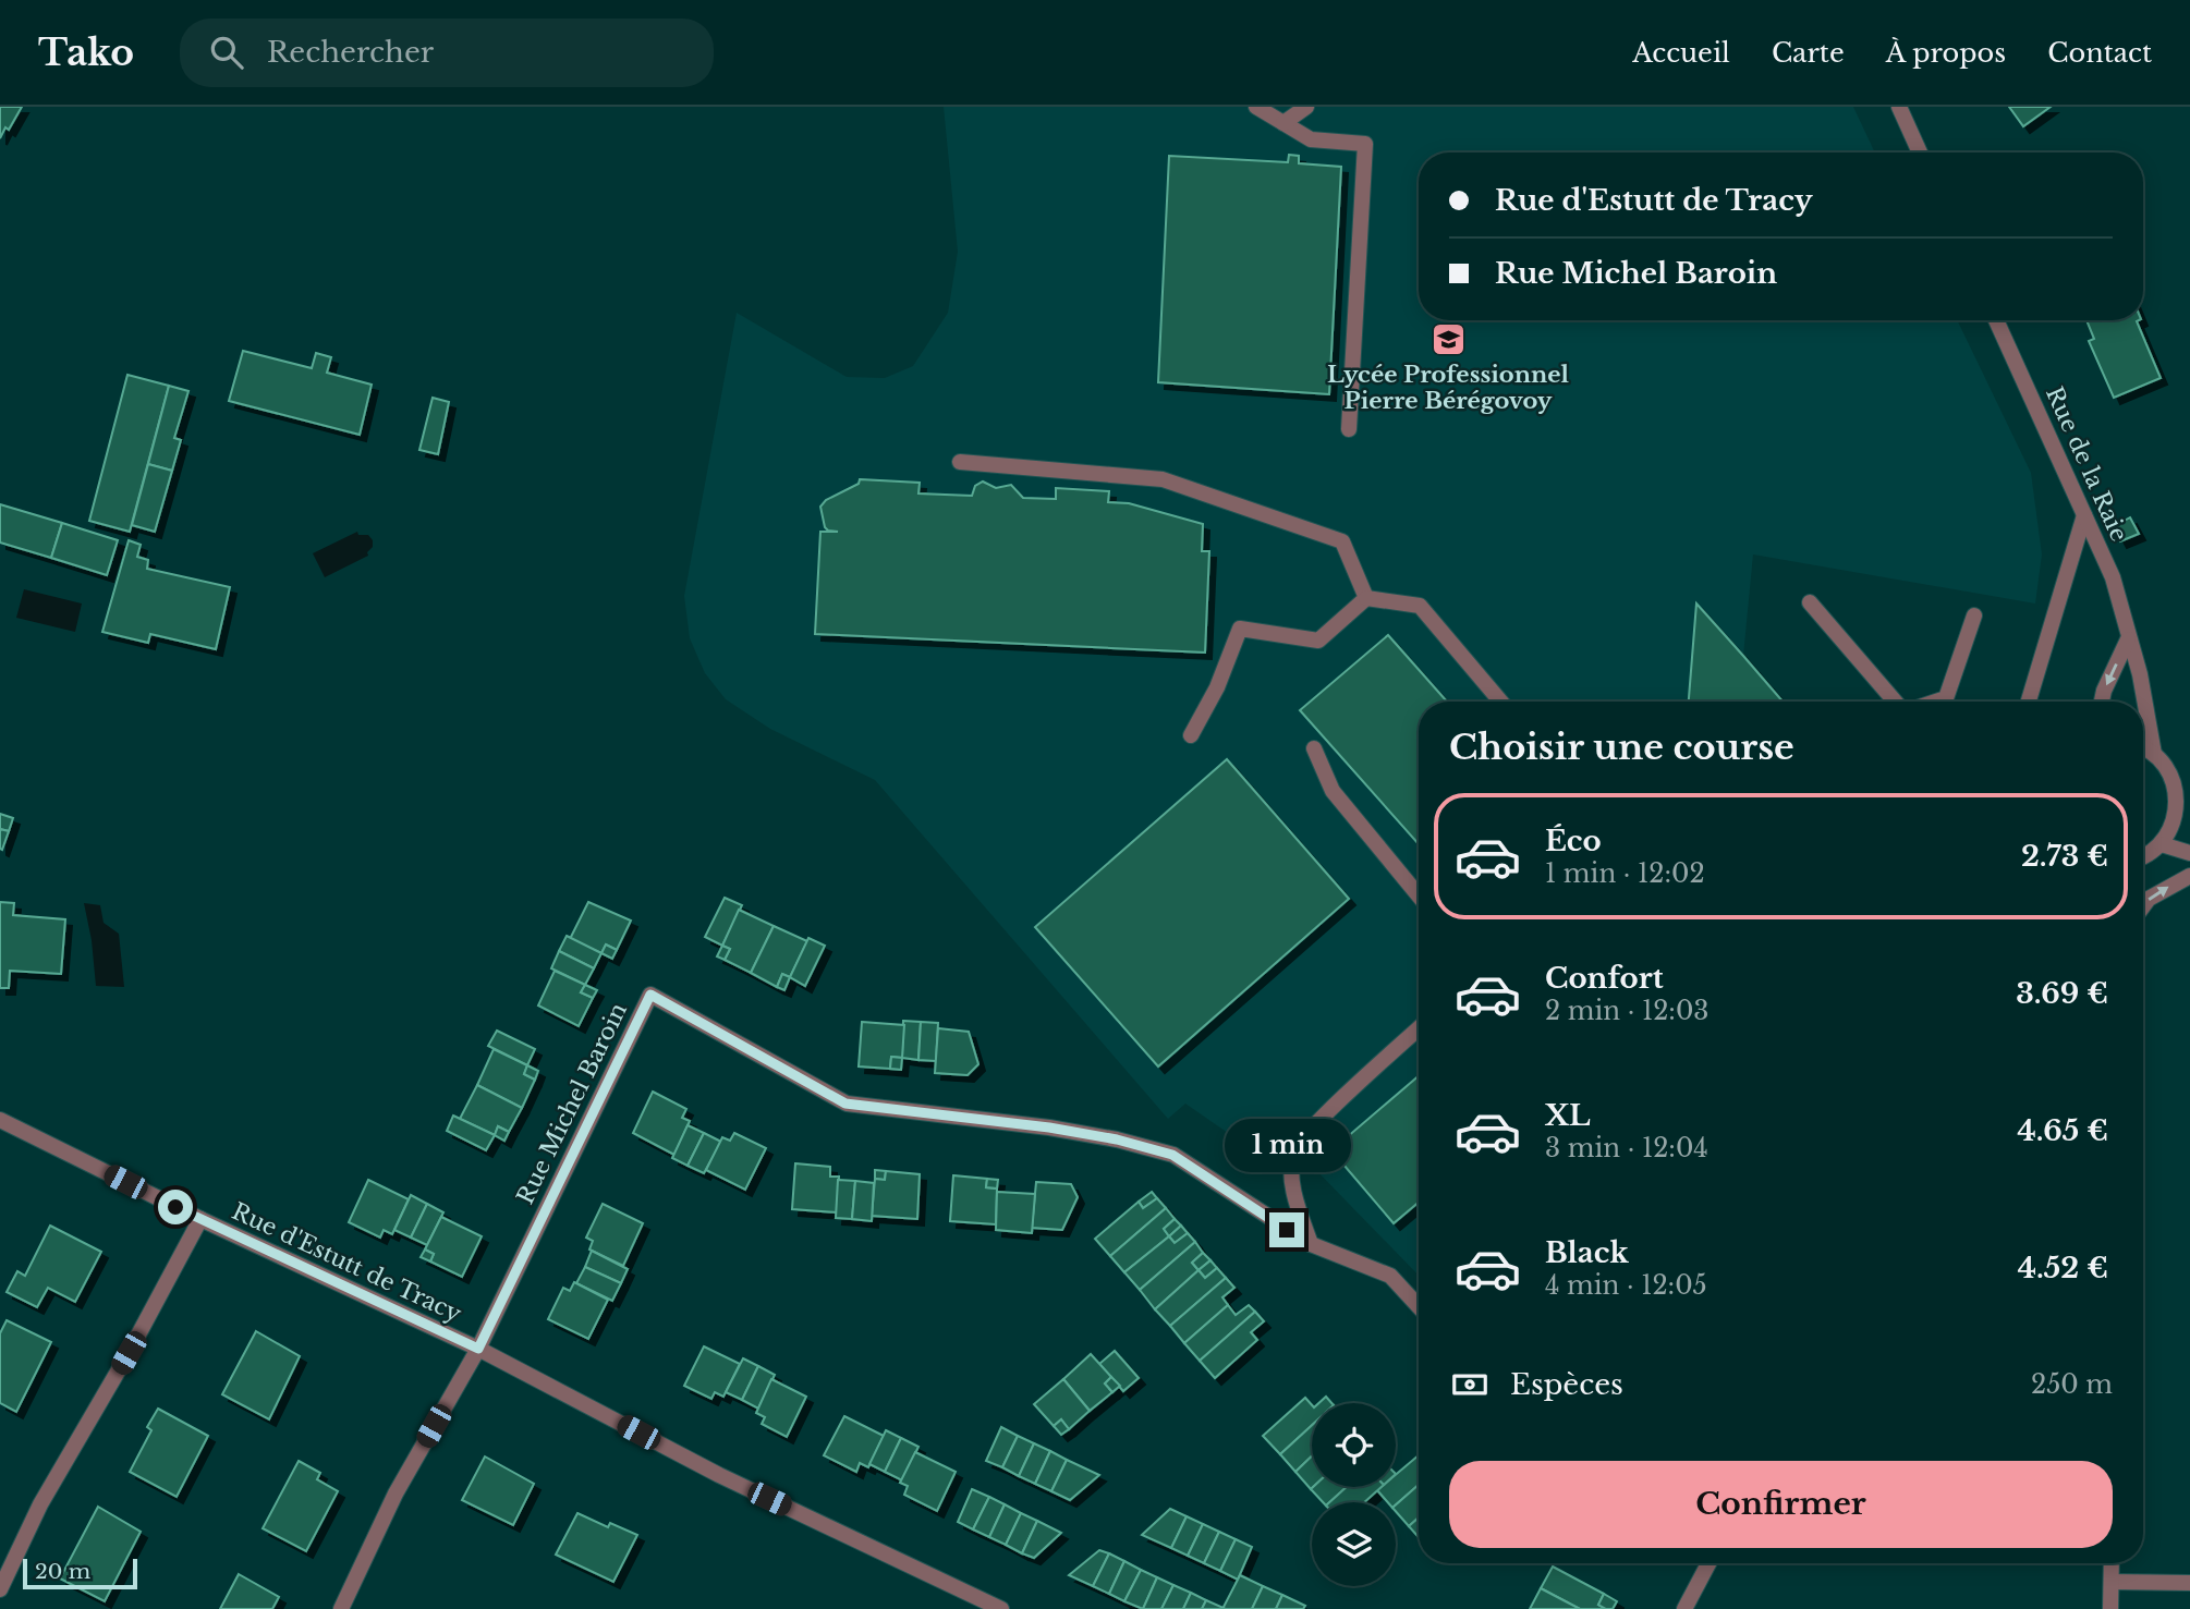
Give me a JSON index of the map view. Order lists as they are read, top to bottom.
{
  "streets": {
    "street": ["Rue de la Raie", "Rue Michel Baroin", "Rue d'Estutt de Tracy"]
  },
  "crossings": [
    ["Rue Michel Baroin", "Rue d'Estutt de Tracy"]
  ],
  "places": {
    "school or university": ["Lycée Professionnel Pierre Bérégovoy"]
  },
  "scale_bar": "20 m",
  "page": {
    "header": "Tako",
    "search": "Rechercher",
    "nav": [
      "Accueil",
      "Carte",
      "À propos",
      "Contact"
    ],
    "banner": ["Rue d'Estutt de Tracy", "Rue Michel Baroin"],
    "heading": "Choisir une course",
    "list": [
      {
        "name": "Éco",
        "note": "1 min · 12:02",
        "value": "2.73 €"
      },
      {
        "name": "Confort",
        "note": "2 min · 12:03",
        "value": "3.69 €"
      },
      {
        "name": "XL",
        "note": "3 min · 12:04",
        "value": "4.65 €"
      },
      {
        "name": "Black",
        "note": "4 min · 12:05",
        "value": "4.52 €"
      }
    ],
    "bubble": "1 min",
    "pay": ["Espèces", "250 m"],
    "buttons": "Confirmer",
    "scale": "20 m"
  }
}
